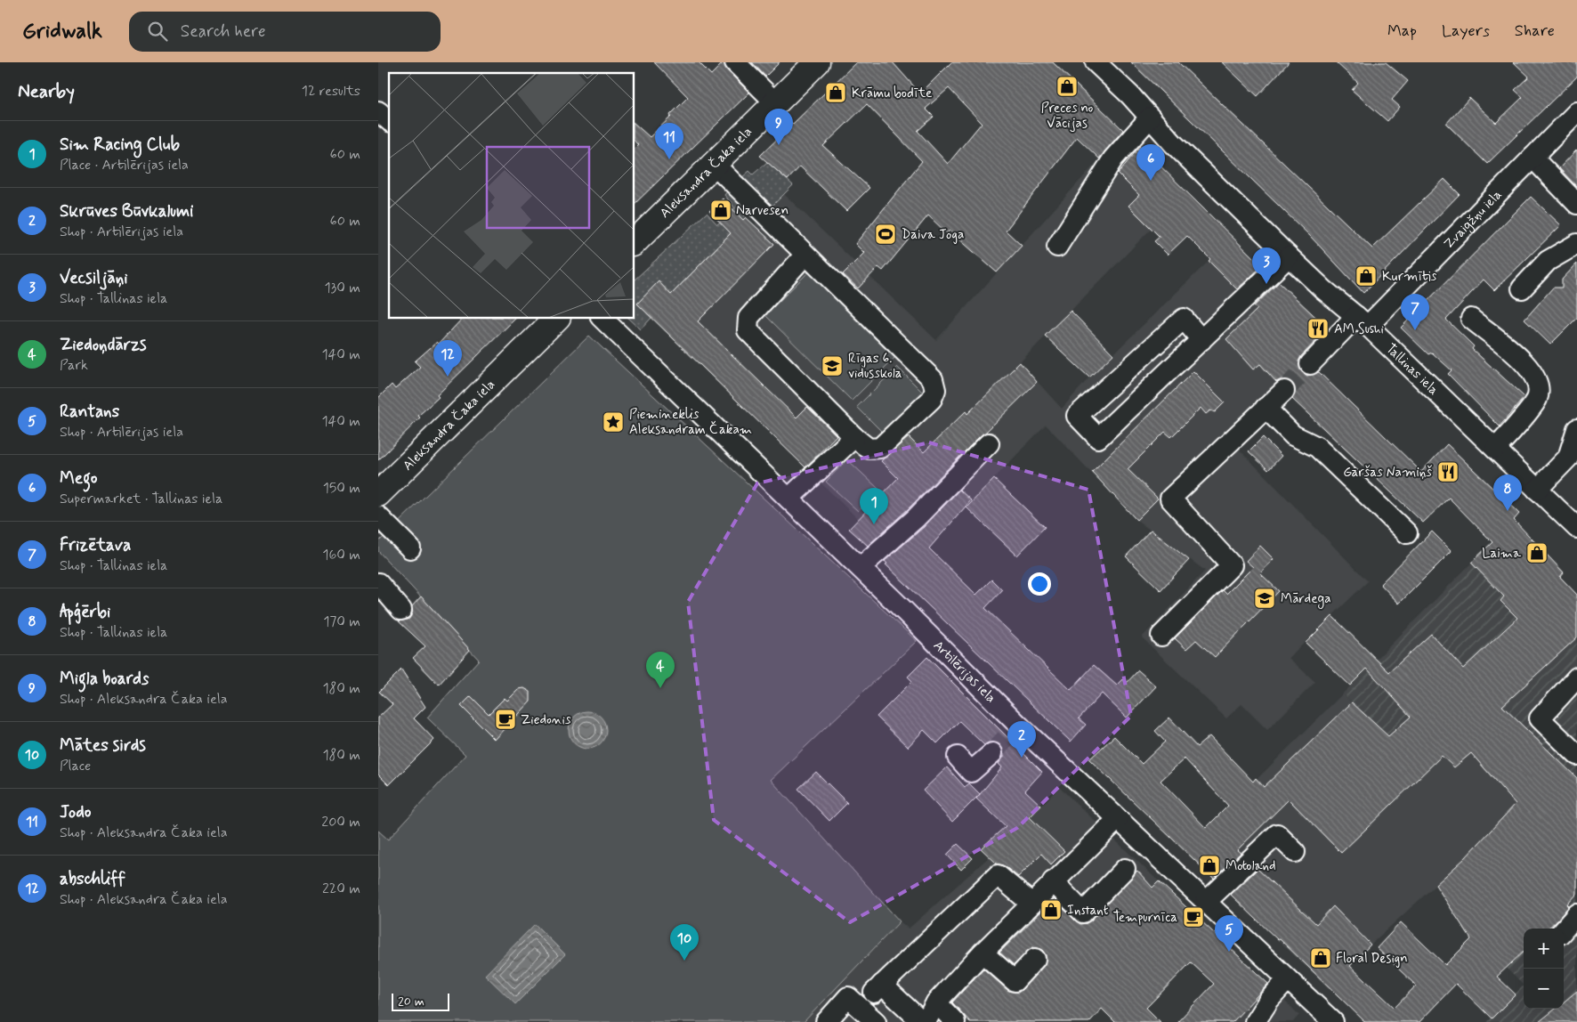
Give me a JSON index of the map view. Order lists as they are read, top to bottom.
{
  "streets": {
    "main road": ["Aleksandra Čaka iela"],
    "street": ["Zvaigžņu iela", "Tallinas iela", "Artilērijas iela"]
  },
  "crossings": [
    ["Zvaigžņu iela", "Tallinas iela"]
  ],
  "places": {
    "shop": [
      "Preces no Vācijas",
      "Krāmu bodīte",
      "Narvesen",
      "Kurmītis",
      "Laima",
      "Motoland",
      "Instant",
      "Floral Design"
    ],
    "sports": ["Daiva Joga"],
    "restaurant": ["AM Sushi", "Garšas Namiņš"],
    "school or university": ["Rīgas 6. vidusskola", "Mārdega"],
    "place": ["Piemineklis Aleksandram Čakam"],
    "cafe": ["Ziedonis", "Tempurnīca"]
  },
  "scale_bar": "20 m",
  "page": {
    "header": "Gridwalk",
    "search": "Search here",
    "nav": ["Map", "Layers", "Share"],
    "heading": ["Nearby", "12 results"],
    "pins": [
      "9",
      "11",
      "6",
      "3",
      "7",
      "12",
      "8",
      "1",
      "4",
      "2",
      "5",
      "10"
    ],
    "list": [
      {
        "mark": "1",
        "name": "Sim Racing Club",
        "note": "Place · Artilērijas iela",
        "value": "60 m"
      },
      {
        "mark": "2",
        "name": "Skrūves Būvkalumi",
        "note": "Shop · Artilērijas iela",
        "value": "60 m"
      },
      {
        "mark": "3",
        "name": "Vecsiljāņi",
        "note": "Shop · Tallinas iela",
        "value": "130 m"
      },
      {
        "mark": "4",
        "name": "Ziedoņdārzs",
        "note": "Park",
        "value": "140 m"
      },
      {
        "mark": "5",
        "name": "Rantans",
        "note": "Shop · Artilērijas iela",
        "value": "140 m"
      },
      {
        "mark": "6",
        "name": "Mego",
        "note": "Supermarket · Tallinas iela",
        "value": "150 m"
      },
      {
        "mark": "7",
        "name": "Frizētava",
        "note": "Shop · Tallinas iela",
        "value": "160 m"
      },
      {
        "mark": "8",
        "name": "Apģērbi",
        "note": "Shop · Tallinas iela",
        "value": "170 m"
      },
      {
        "mark": "9",
        "name": "Migla boards",
        "note": "Shop · Aleksandra Čaka iela",
        "value": "180 m"
      },
      {
        "mark": "10",
        "name": "Mātes sirds",
        "note": "Place",
        "value": "180 m"
      },
      {
        "mark": "11",
        "name": "Jodo",
        "note": "Shop · Aleksandra Čaka iela",
        "value": "200 m"
      },
      {
        "mark": "12",
        "name": "abschliff",
        "note": "Shop · Aleksandra Čaka iela",
        "value": "220 m"
      }
    ],
    "map_buttons": ["+", "−"],
    "scale": "20 m"
  }
}
